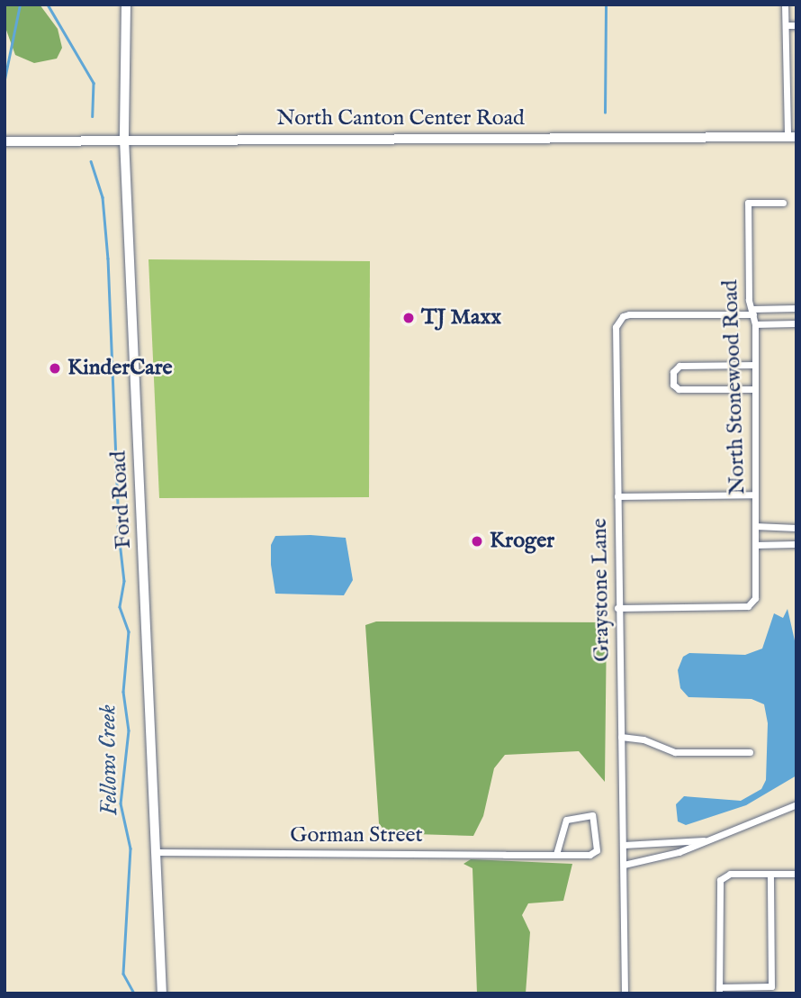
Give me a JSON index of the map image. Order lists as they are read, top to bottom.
{
  "streets": {
    "main road": ["North Canton Center Road", "Ford Road"],
    "street": ["North Stonewood Road", "Graystone Lane", "Gorman Street"]
  },
  "crossings": [
    ["North Canton Center Road", "Ford Road"],
    ["North Stonewood Road", "Graystone Lane"],
    ["Ford Road", "Gorman Street"]
  ],
  "water": ["Fellows Creek"],
  "places": ["TJ Maxx", "KinderCare", "Kroger"]
}
